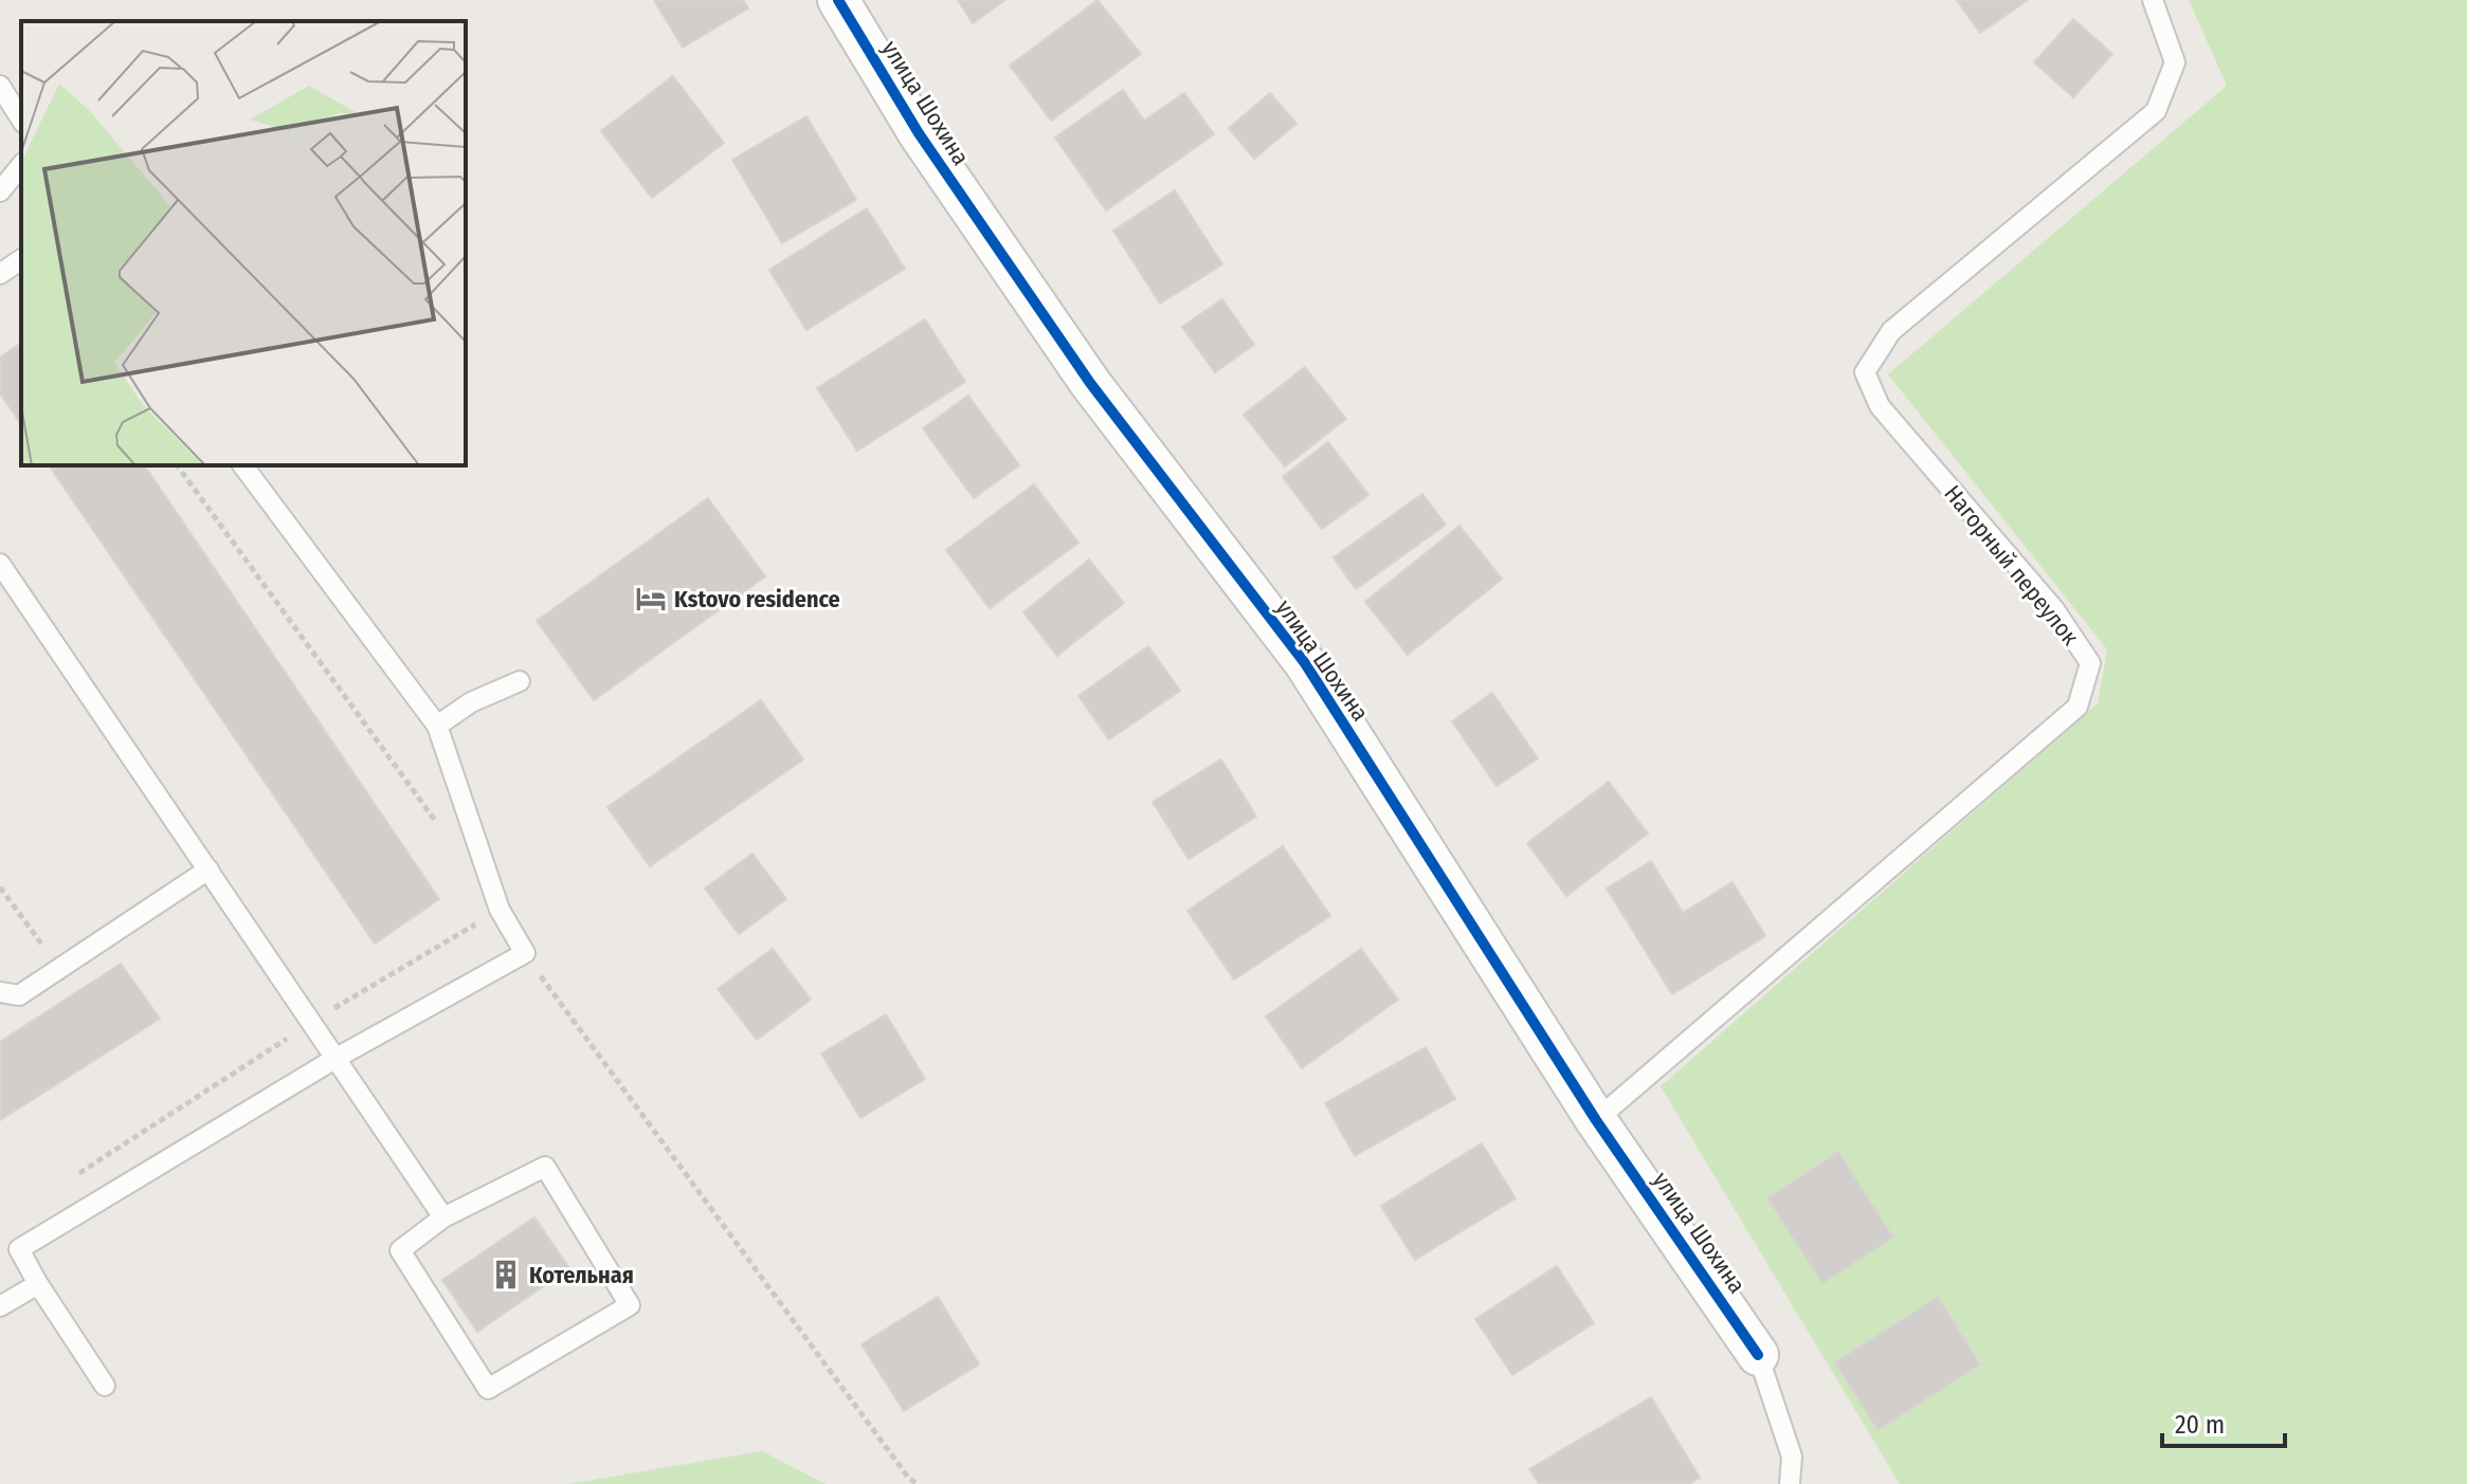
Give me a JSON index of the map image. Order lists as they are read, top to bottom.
{
  "streets": {
    "street": ["улица Шохина"],
    "lane": ["Нагорный переулок"]
  },
  "crossings": [
    ["улица Шохина", "Нагорный переулок"]
  ],
  "places": {
    "hotel": ["Kstovo residence"],
    "building": ["Котельная"]
  },
  "scale_bar": "20 m"
}
